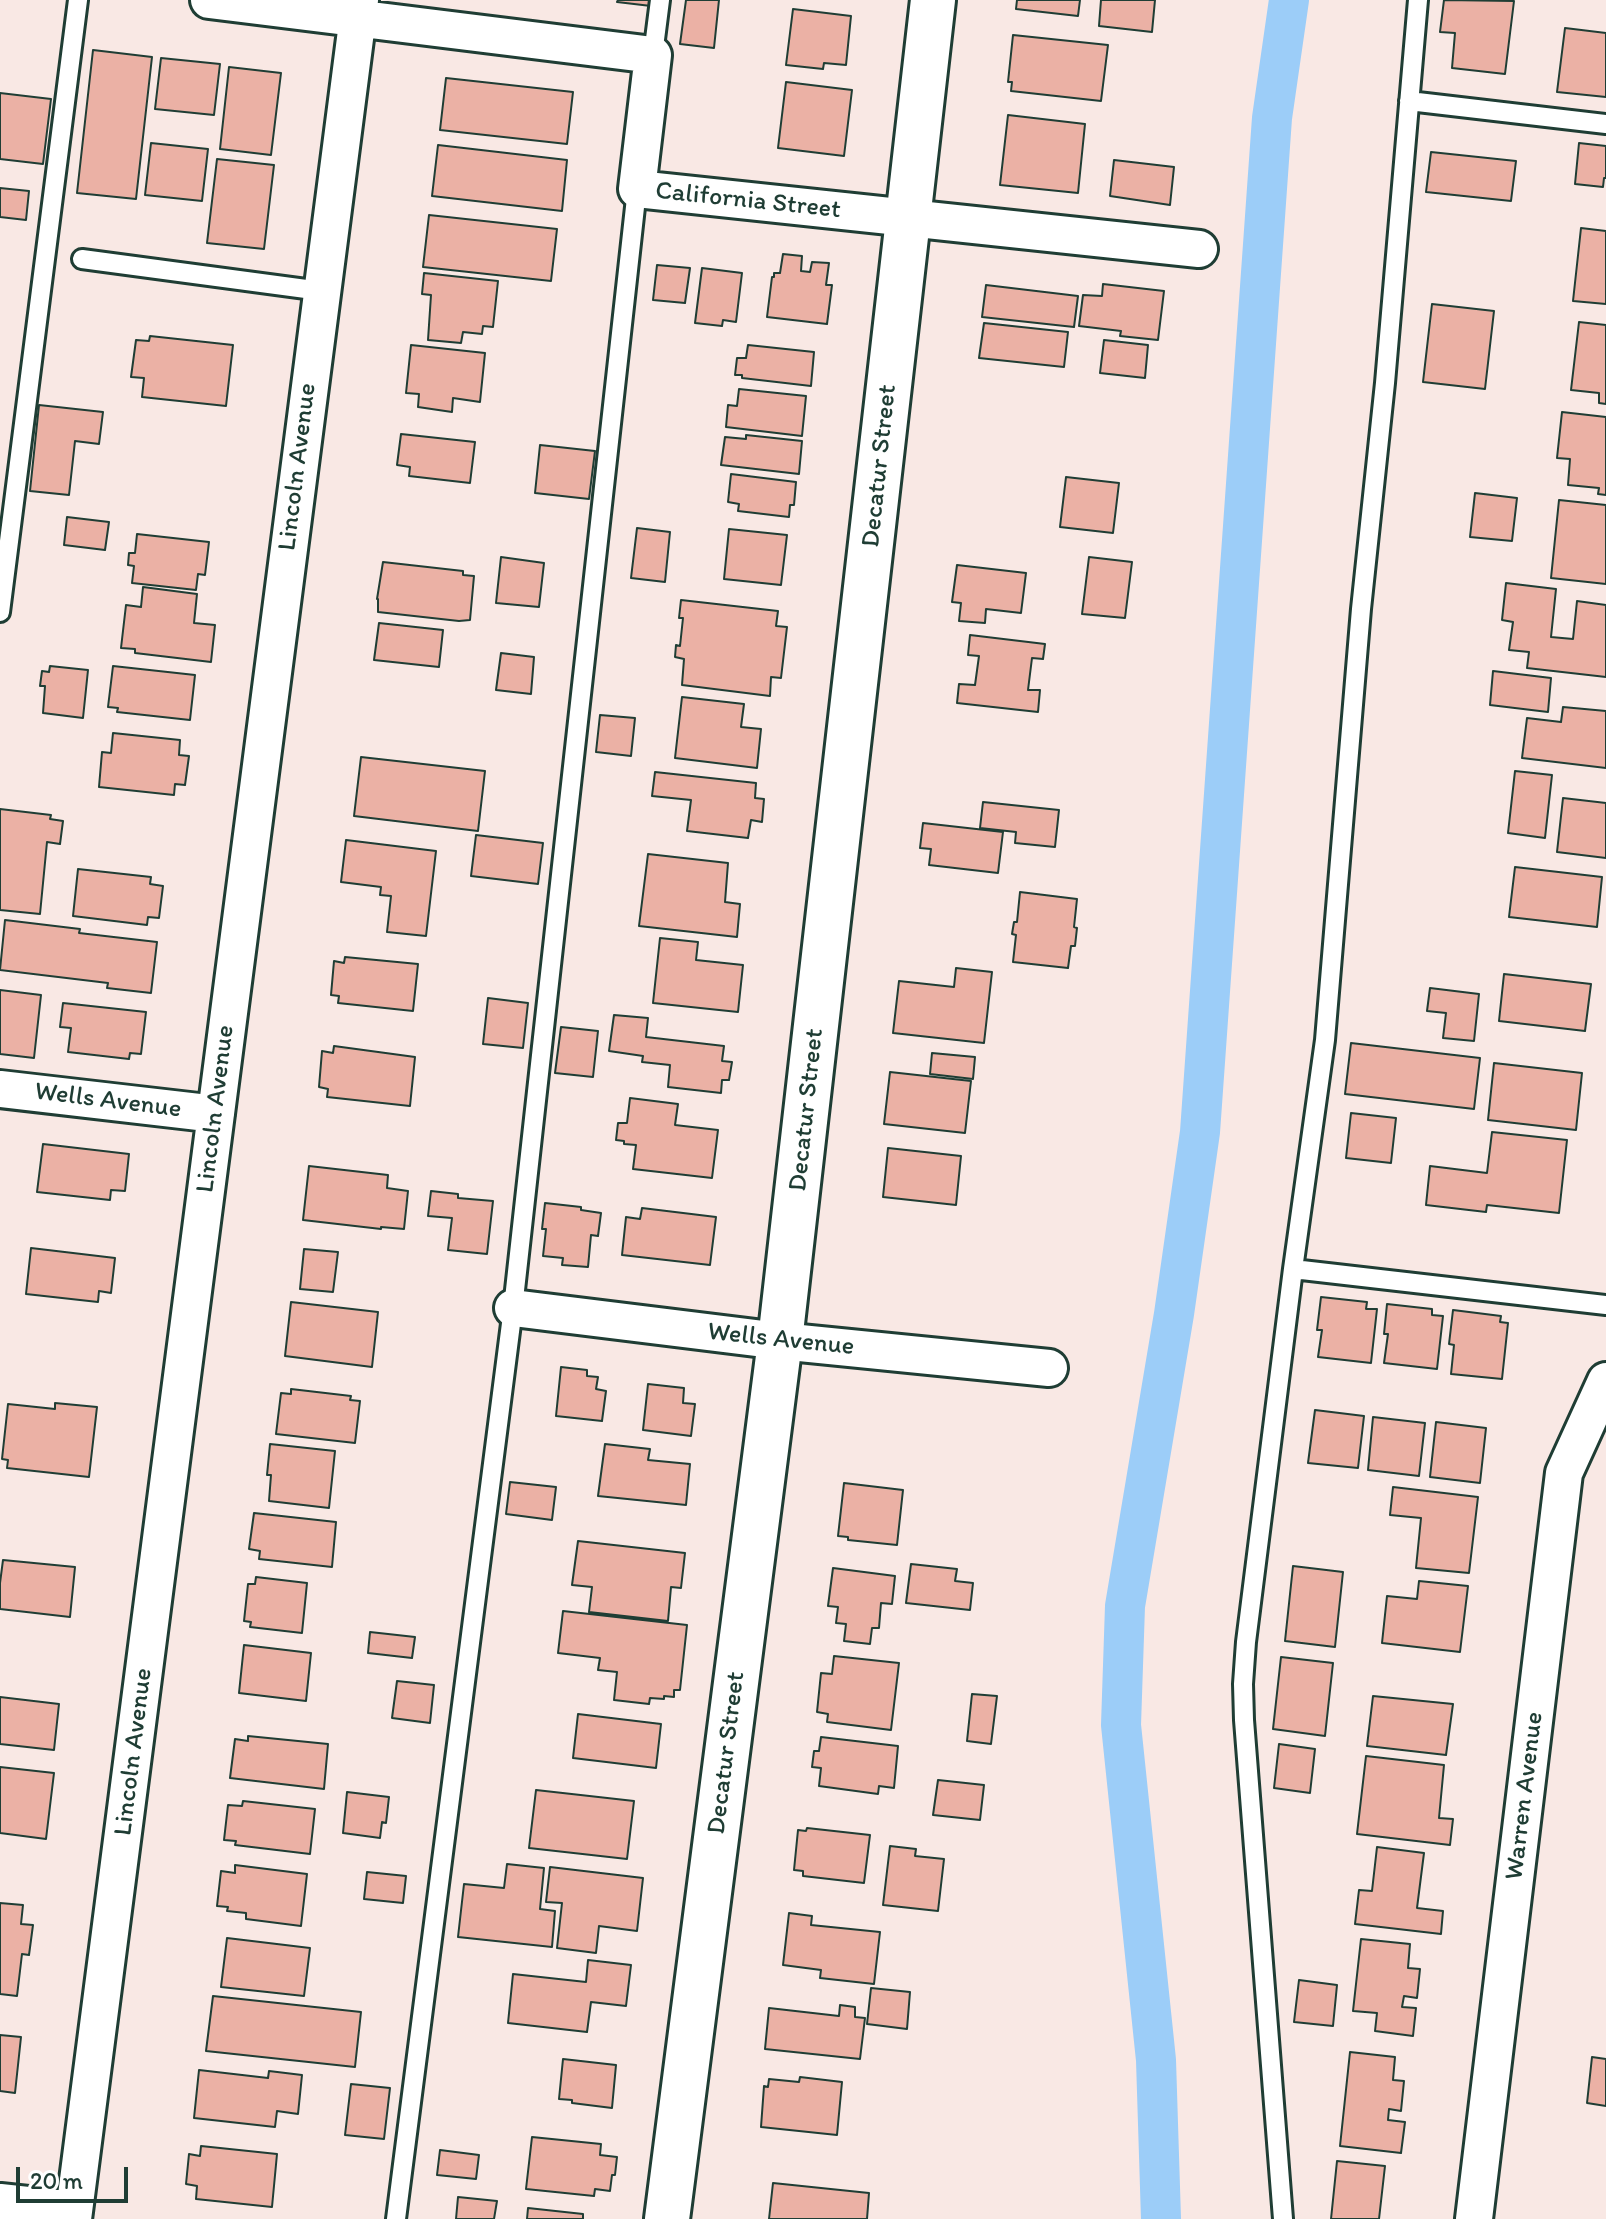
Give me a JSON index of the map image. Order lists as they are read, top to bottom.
{
  "streets": {
    "street": [
      "California Street",
      "Decatur Street",
      "Lincoln Avenue",
      "Wells Avenue",
      "Warren Avenue"
    ]
  },
  "crossings": [
    ["California Street", "Decatur Street"],
    ["Decatur Street", "Wells Avenue"],
    ["Lincoln Avenue", "Wells Avenue"]
  ],
  "scale_bar": "20 m"
}
